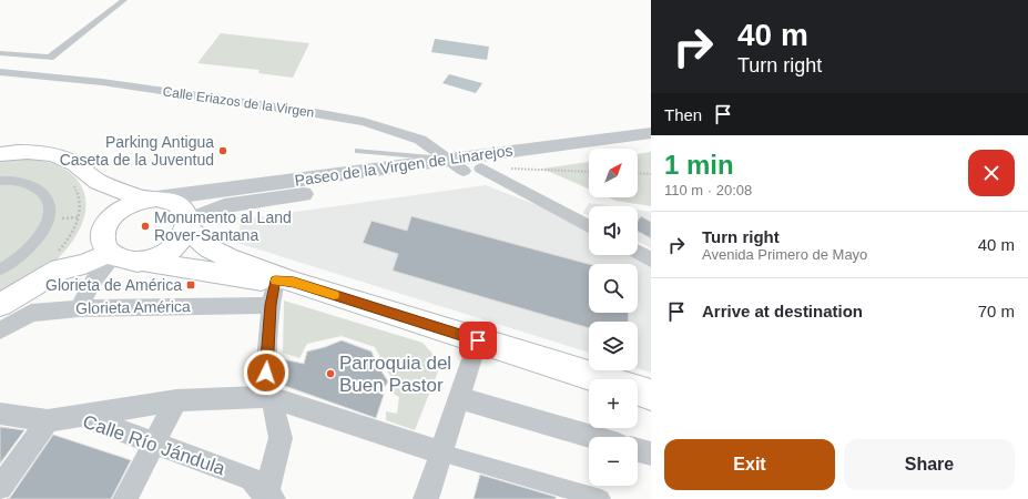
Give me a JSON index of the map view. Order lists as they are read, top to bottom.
{
  "streets": {
    "street": [
      "Calle Eriazos de la Virgen",
      "Paseo de la Virgen de Linarejos",
      "Glorieta América",
      "Calle Río Jándula"
    ]
  },
  "crossings": [
    ["Calle Eriazos de la Virgen", "Paseo de la Virgen de Linarejos"]
  ],
  "places": {
    "other": ["Parking Antigua Caseta de la Juventud", "Monumento al Land Rover-Santana", "Parroquia del Buen Pastor"],
    "transit": ["Glorieta de América"]
  },
  "north": "top right",
  "page": {
    "turn": ["40 m", "Turn right"],
    "then": "Then",
    "heading": ["1 min", "110 m · 20:08"],
    "map_buttons": ["+", "−"],
    "list": [
      {
        "name": "Turn right",
        "note": "Avenida Primero de Mayo",
        "value": "40 m"
      },
      {
        "name": "Arrive at destination",
        "value": "70 m"
      }
    ],
    "buttons": ["Exit", "Share"]
  }
}
